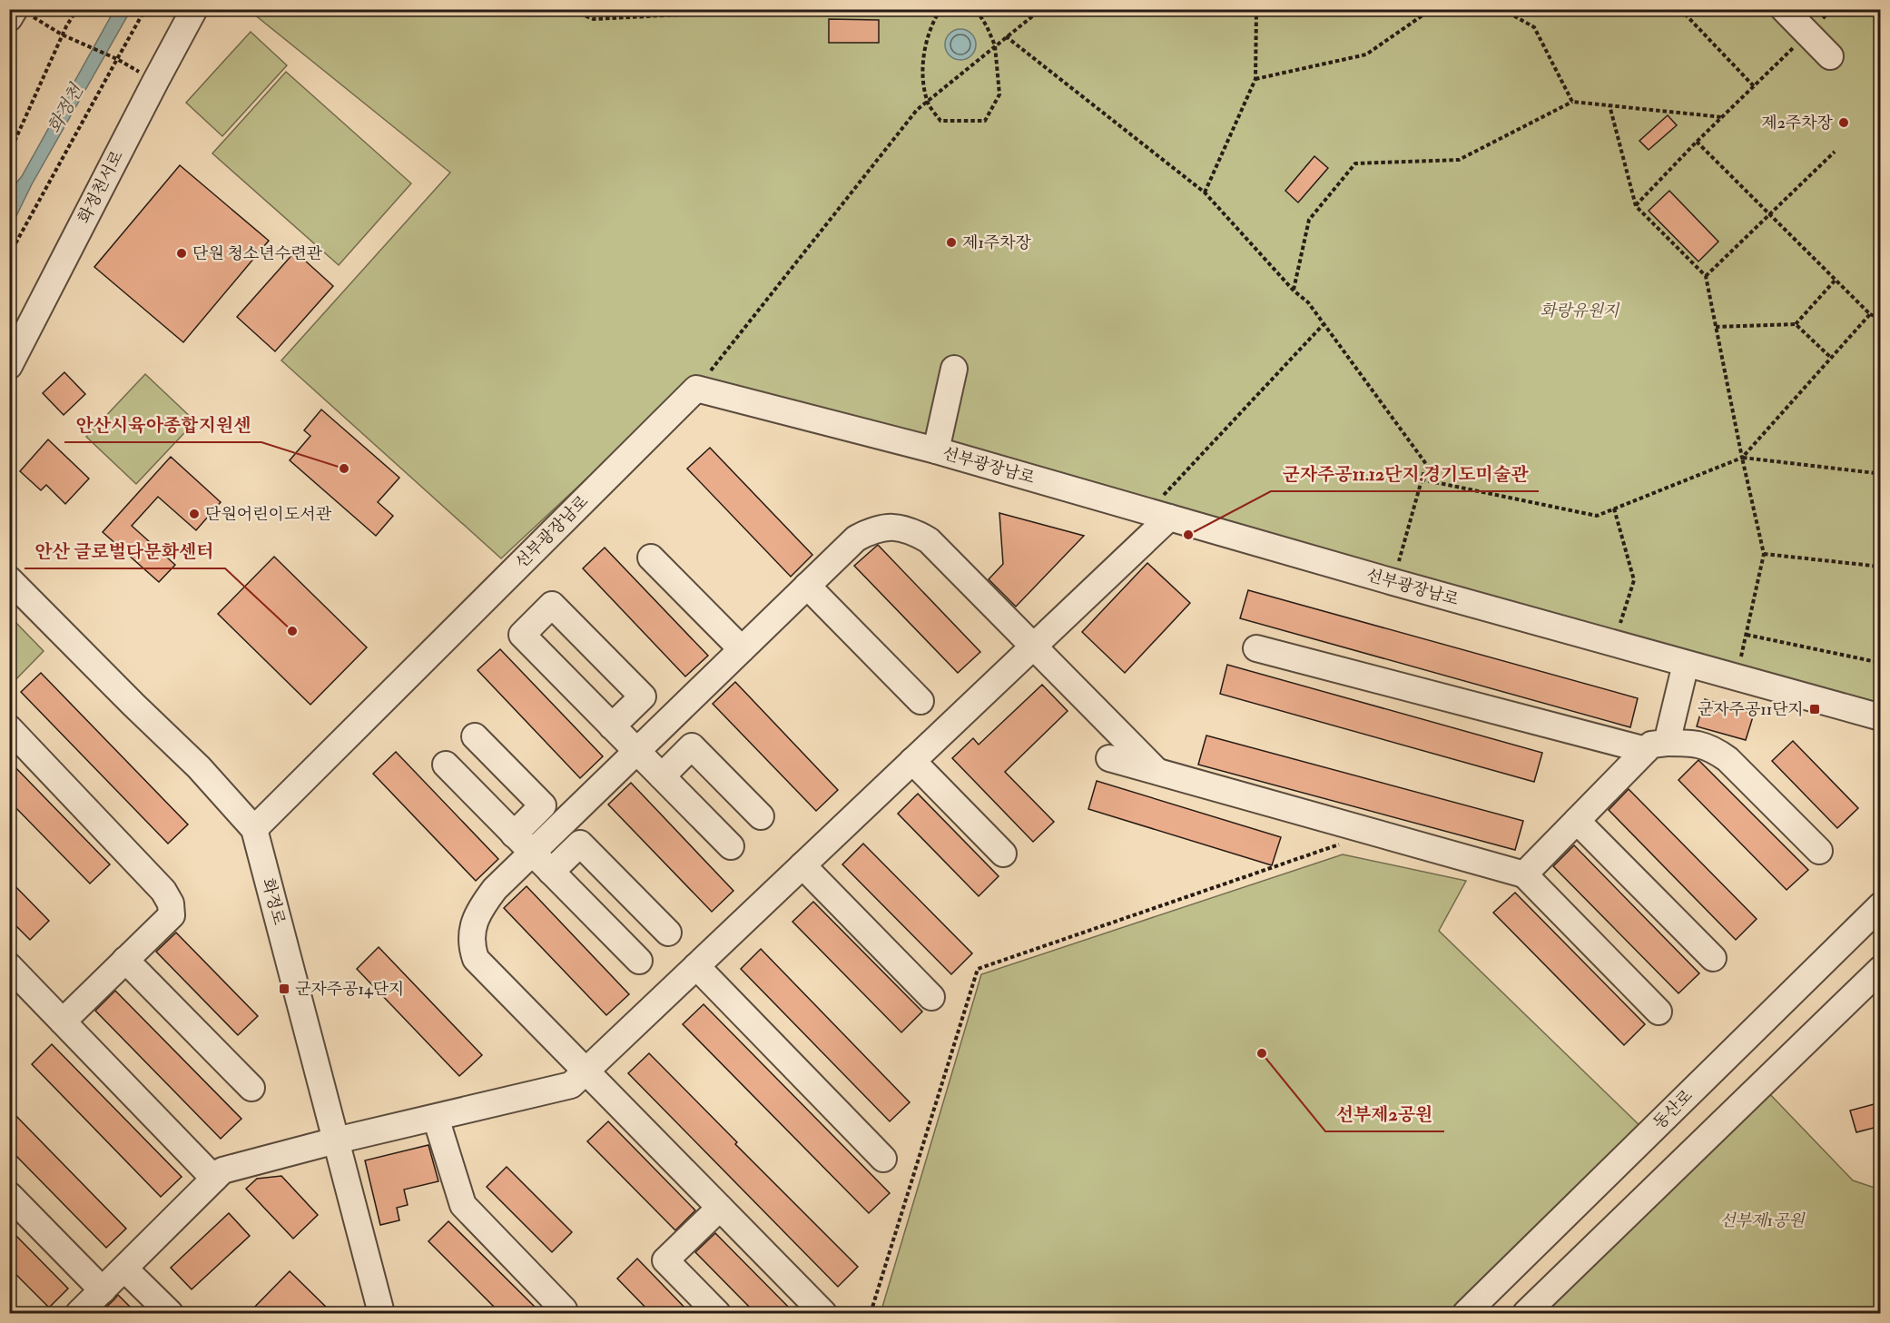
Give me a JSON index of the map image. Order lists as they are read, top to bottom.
{
  "streets": {
    "street": [
      "화정천서로",
      "선부광장남로",
      "화정로",
      "동산로"
    ]
  },
  "crossings": [
    ["선부광장남로", "화정로"]
  ],
  "water": ["화정천"],
  "parks": ["화랑유원지", "선부제1공원"],
  "places": {
    "other": [
      "제2주차장",
      "제1주차장",
      "단원 청소년수련관",
      "안산시육아종합지원센",
      "단원어린이도서관",
      "군자주공11.12단지.경기도미술관",
      "안산 글로벌다문화센터",
      "선부제2공원"
    ],
    "transit": ["군자주공11단지", "군자주공14단지"]
  }
}
